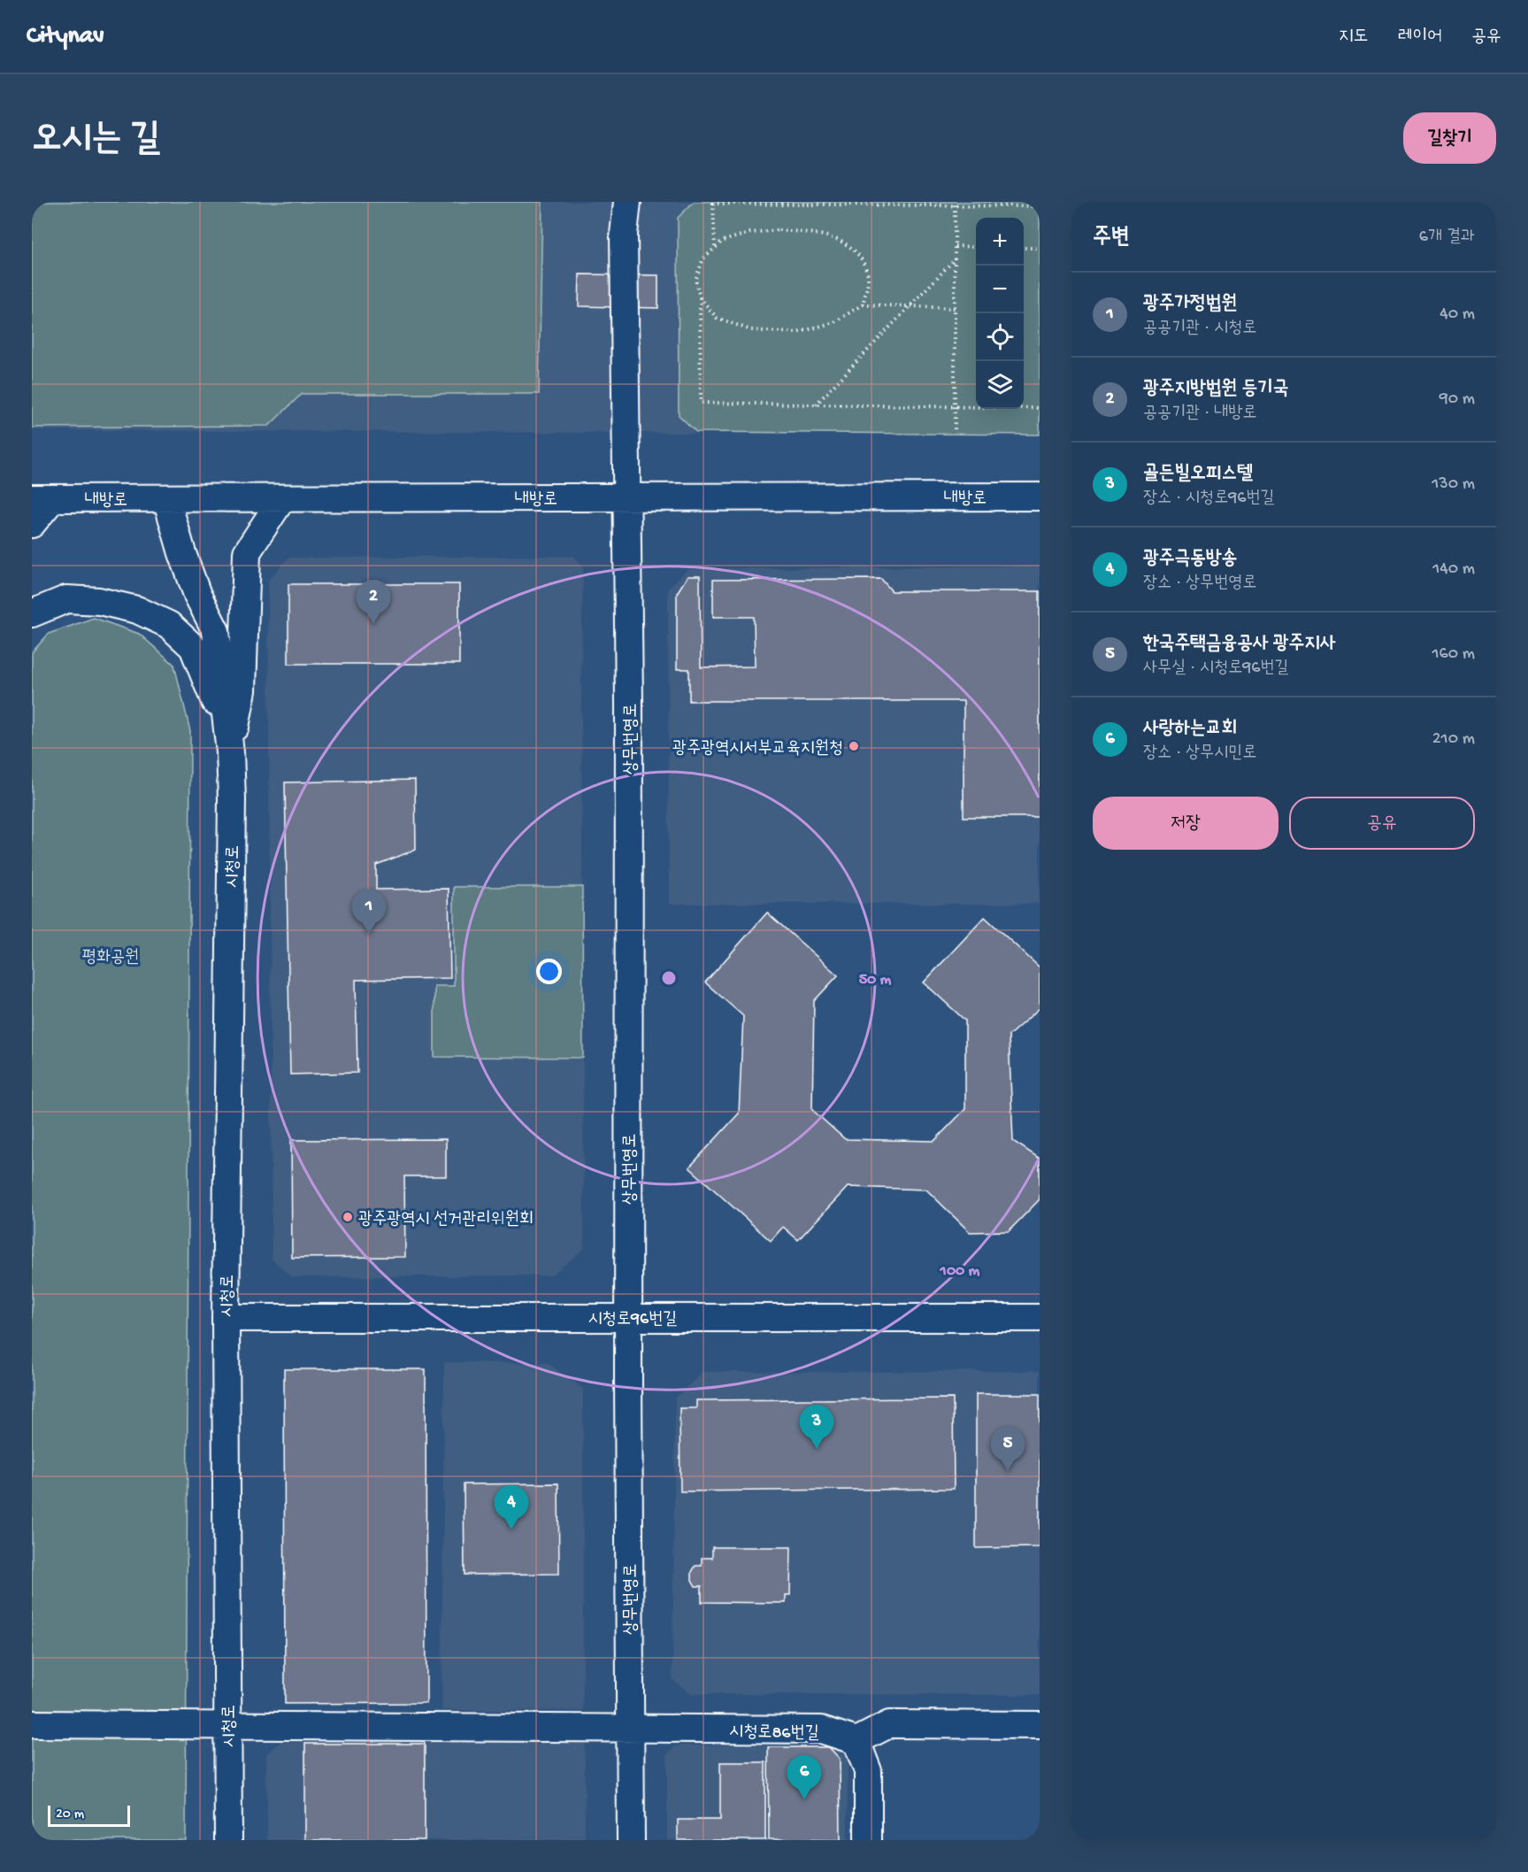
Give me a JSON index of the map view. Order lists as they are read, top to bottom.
{
  "streets": {
    "street": [
      "내방로",
      "상무번영로",
      "시청로",
      "시청로96번길",
      "시청로86번길"
    ]
  },
  "crossings": [
    ["내방로", "상무번영로"],
    ["내방로", "시청로"],
    ["상무번영로", "시청로96번길"],
    ["상무번영로", "시청로86번길"],
    ["시청로", "시청로96번길"],
    ["시청로", "시청로86번길"]
  ],
  "parks": ["평화공원"],
  "places": ["광주광역시서부교육지원청", "광주광역시 선거관리위원회"],
  "scale_bar": "20 m",
  "page": {
    "header": "Citynav",
    "nav": ["지도", "레이어", "공유"],
    "buttons": [
      "길찾기",
      ["저장", "공유"]
    ],
    "title": "오시는 길",
    "heading": ["주변", "6개 결과"],
    "map_buttons": ["+", "−"],
    "list": [
      {
        "mark": "1",
        "name": "광주가정법원",
        "note": "공공기관 · 시청로",
        "value": "40 m"
      },
      {
        "mark": "2",
        "name": "광주지방법원 등기국",
        "note": "공공기관 · 내방로",
        "value": "90 m"
      },
      {
        "mark": "3",
        "name": "골든빌오피스텔",
        "note": "장소 · 시청로96번길",
        "value": "130 m"
      },
      {
        "mark": "4",
        "name": "광주극동방송",
        "note": "장소 · 상무번영로",
        "value": "140 m"
      },
      {
        "mark": "5",
        "name": "한국주택금융공사 광주지사",
        "note": "사무실 · 시청로96번길",
        "value": "160 m"
      },
      {
        "mark": "6",
        "name": "사랑하는교회",
        "note": "장소 · 상무시민로",
        "value": "210 m"
      }
    ],
    "pins": [
      "2",
      "1",
      "3",
      "5",
      "4",
      "6"
    ],
    "scale": "20 m"
  },
  "rings": ["50 m", "100 m"]
}
